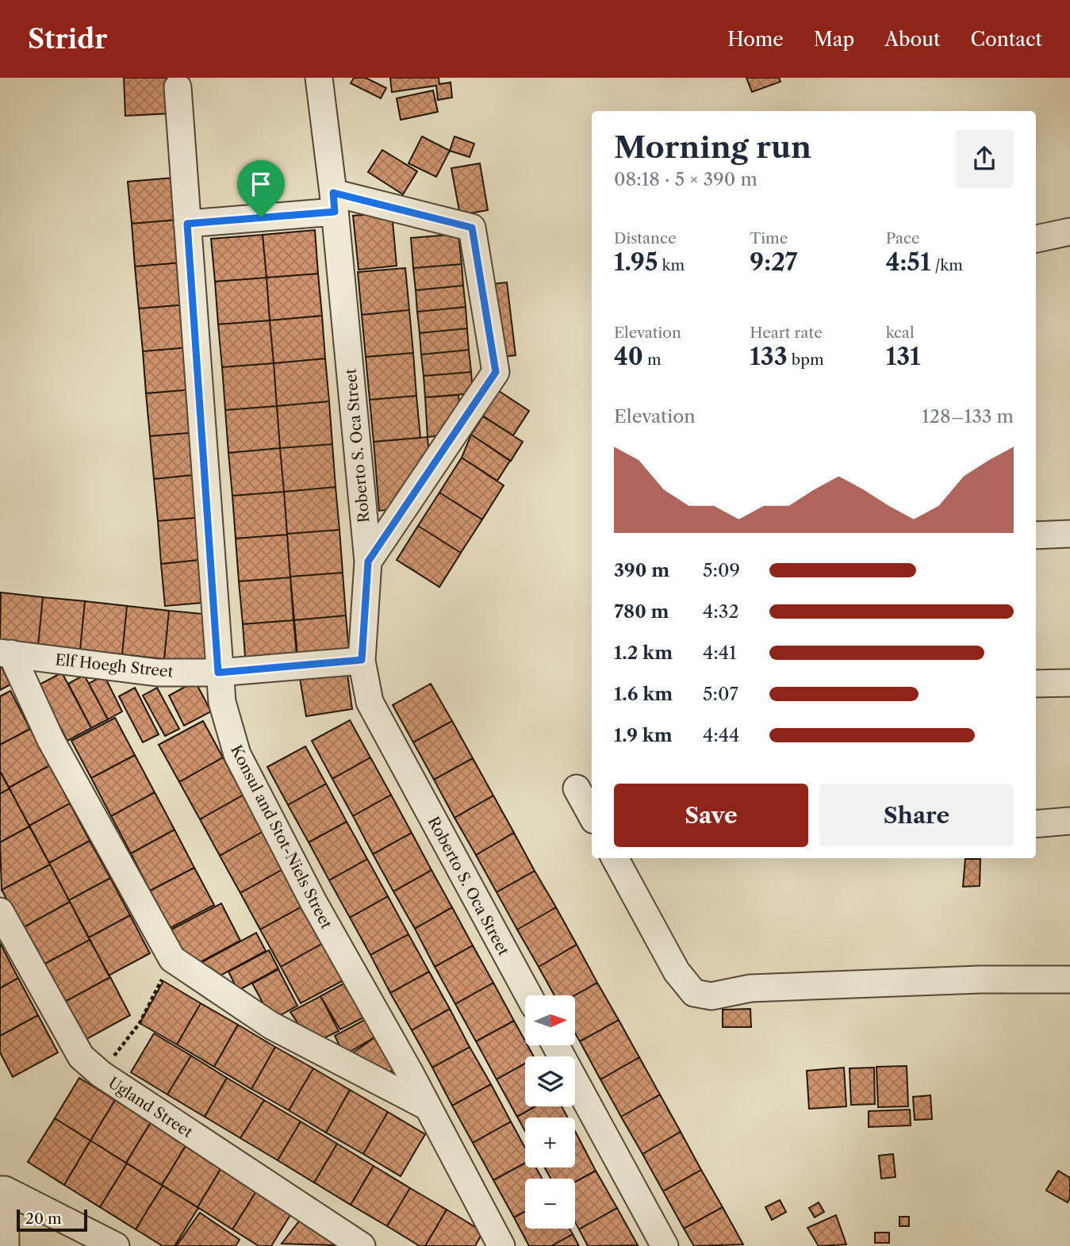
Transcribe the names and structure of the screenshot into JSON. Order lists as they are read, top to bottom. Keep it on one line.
{"streets":{"street":["Roberto S. Oca Street","Elf Hoegh Street","Konsul and Stot-Niels Street","Ugland Street"]},"crossings":[["Roberto S. Oca Street","Elf Hoegh Street"],["Elf Hoegh Street","Konsul and Stot-Niels Street"]],"scale_bar":"20 m","north":"right","page":{"header":"Stridr","nav":["Home","Map","About","Contact"],"heading":["Morning run","08:18 · 5 × 390 m"],"stats":[["Distance","1.95 km"],["Time","9:27"],["Pace","4:51 /km"],["Elevation","40 m"],["Heart rate","133 bpm"],["kcal","131"]],"chart":["Elevation","128–133 m"],"list":[{"name":"390 m","note":"5:09"},{"name":"780 m","note":"4:32"},{"name":"1.2 km","note":"4:41"},{"name":"1.6 km","note":"5:07"},{"name":"1.9 km","note":"4:44"}],"buttons":["Save","Share"],"map_buttons":["+","−"],"scale":"20 m"}}
